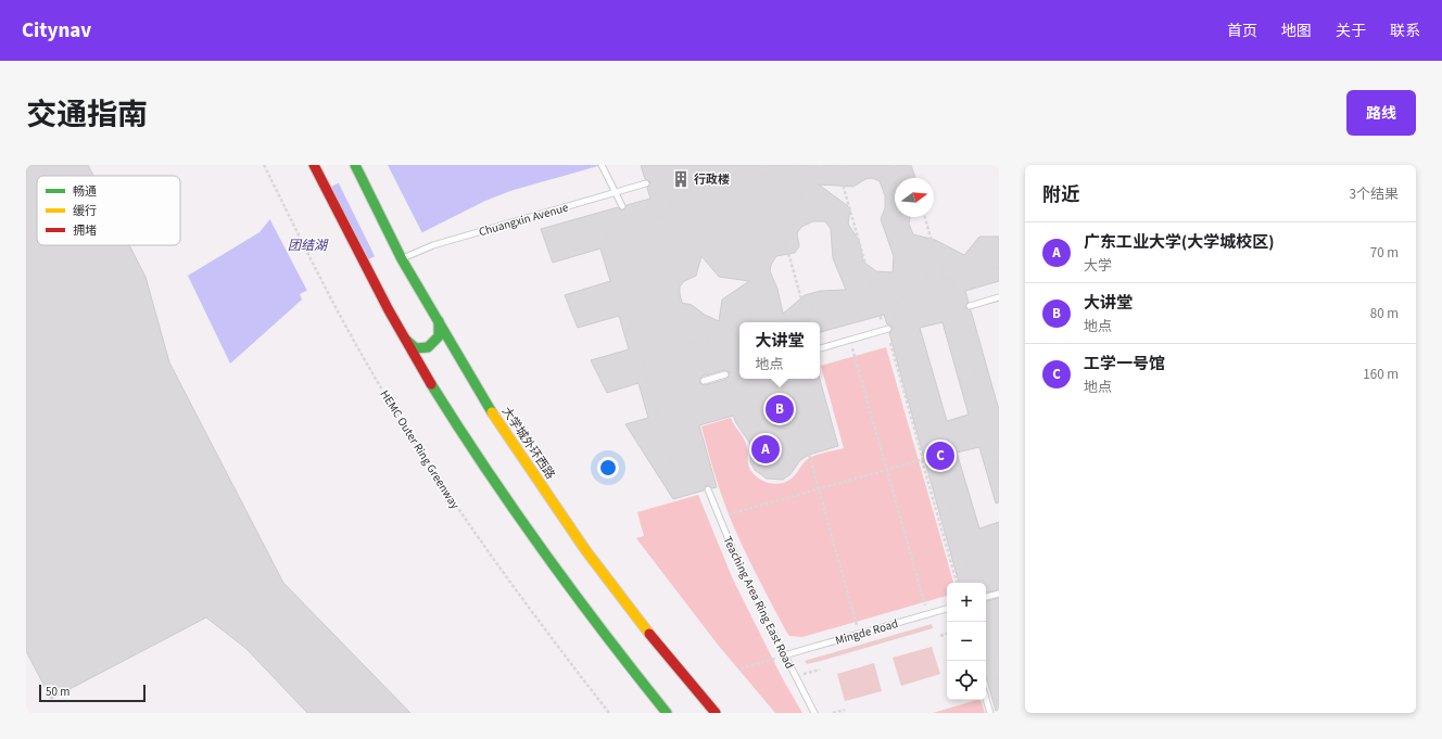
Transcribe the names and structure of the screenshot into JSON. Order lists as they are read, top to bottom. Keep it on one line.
{"streets":{"main road":["大学城外环西路"],"lane":["Chuangxin Avenue","Teaching Area Ring East Road","Mingde Road"],"path":["HEMC Outer Ring Greenway"]},"crossings":[["Chuangxin Avenue","大学城外环西路"],["Teaching Area Ring East Road","Mingde Road"]],"water":["团结湖"],"places":{"building":["行政楼"]},"legend":["畅通","缓行","拥堵"],"scale_bar":"50 m","north":"right","page":{"header":"Citynav","nav":["首页","地图","关于","联系"],"title":"交通指南","buttons":"路线","heading":["附近","3个结果"],"list":[{"mark":"A","name":"广东工业大学(大学城校区)","note":"大学","value":"70 m"},{"mark":"B","name":"大讲堂","note":"地点","value":"80 m"},{"mark":"C","name":"工学一号馆","note":"地点","value":"160 m"}],"popup":["大讲堂","地点"],"pins":["B","A","C"],"map_buttons":["+","−"],"scale":"50 m"}}
